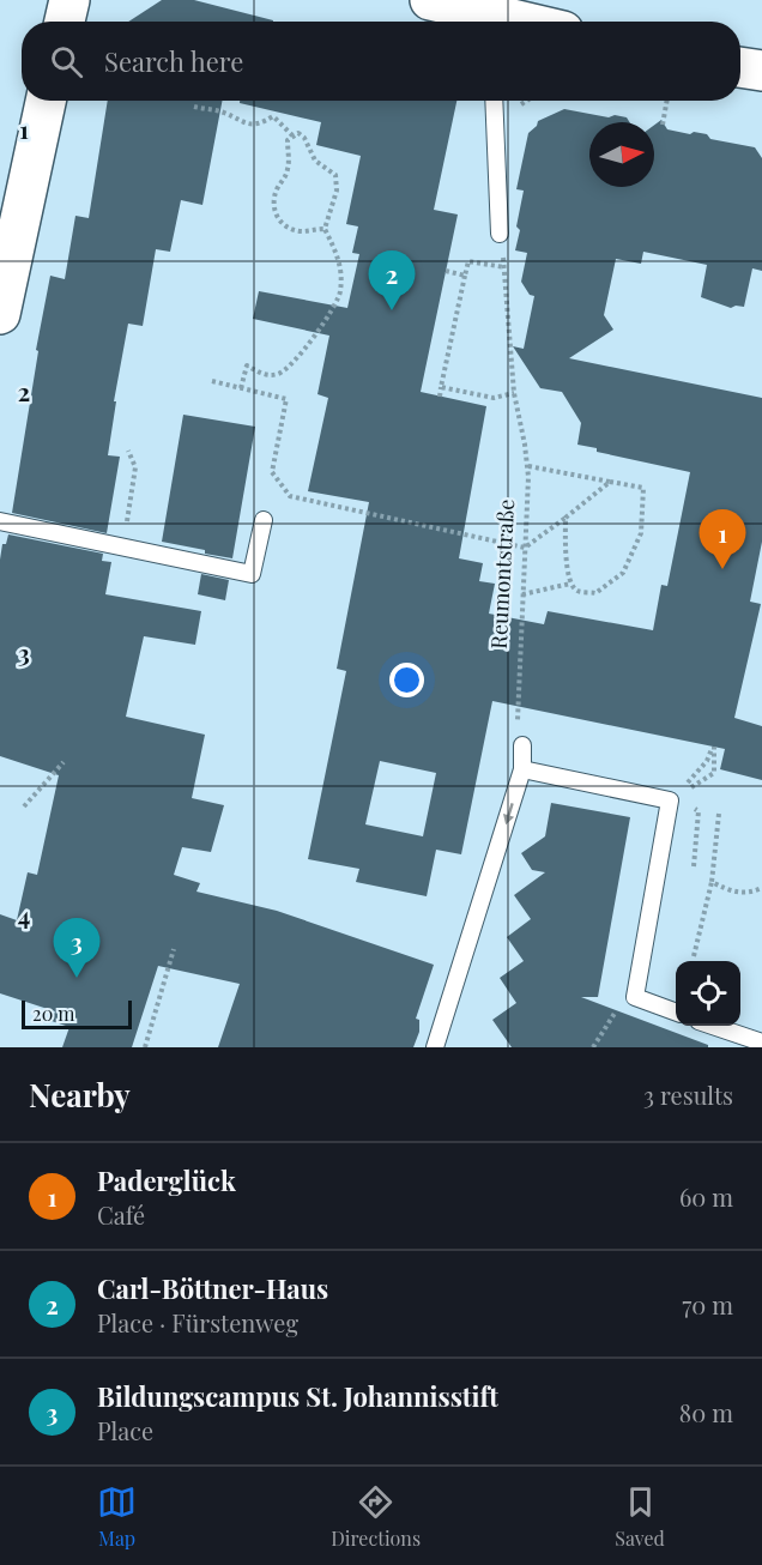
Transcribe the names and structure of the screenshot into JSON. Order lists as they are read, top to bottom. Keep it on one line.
{"streets":{"path":["Reumontstraße"]},"scale_bar":"20 m","north":"right","page":{"search":"Search here","pins":["2","1","3"],"scale":"20 m","heading":["Nearby","3 results"],"list":[{"mark":"1","name":"Paderglück","note":"Café","value":"60 m"},{"mark":"2","name":"Carl-Böttner-Haus","note":"Place · Fürstenweg","value":"70 m"},{"mark":"3","name":"Bildungscampus St. Johannisstift","note":"Place","value":"80 m"}],"nav":["Map","Directions","Saved"]},"grid":{"rows":["1","2","3","4"]}}
